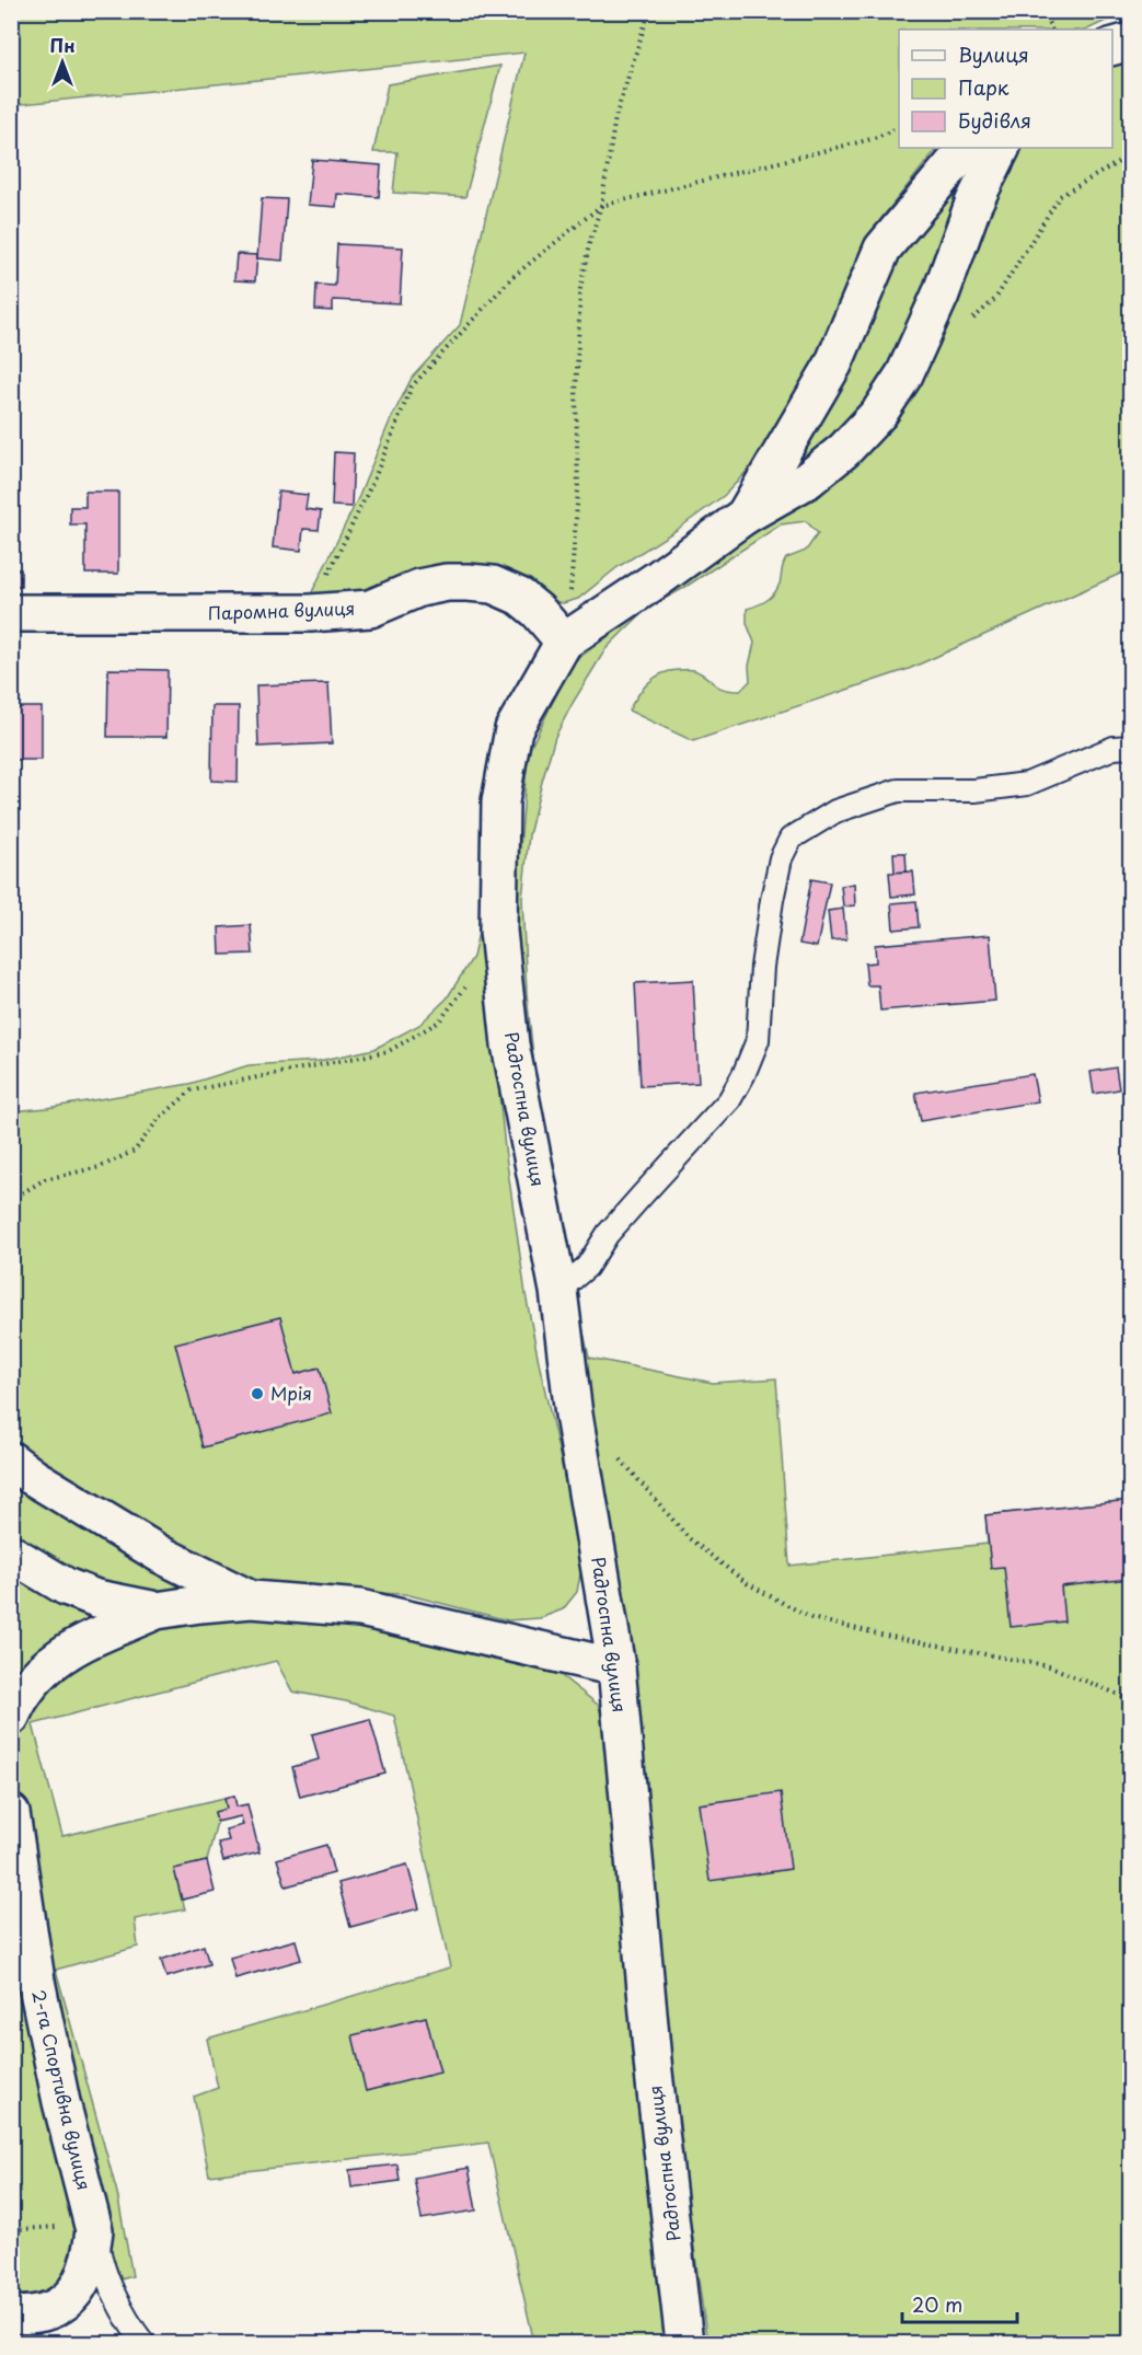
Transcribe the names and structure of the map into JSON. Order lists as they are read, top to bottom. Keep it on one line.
{"streets":{"street":["Паромна вулиця","Радгоспна вулиця","2-га Спортивна вулиця"]},"crossings":[["Паромна вулиця","Радгоспна вулиця"]],"places":["Мрія"],"legend":["Вулиця","Парк","Будівля"],"scale_bar":"20 m","north":"top"}
